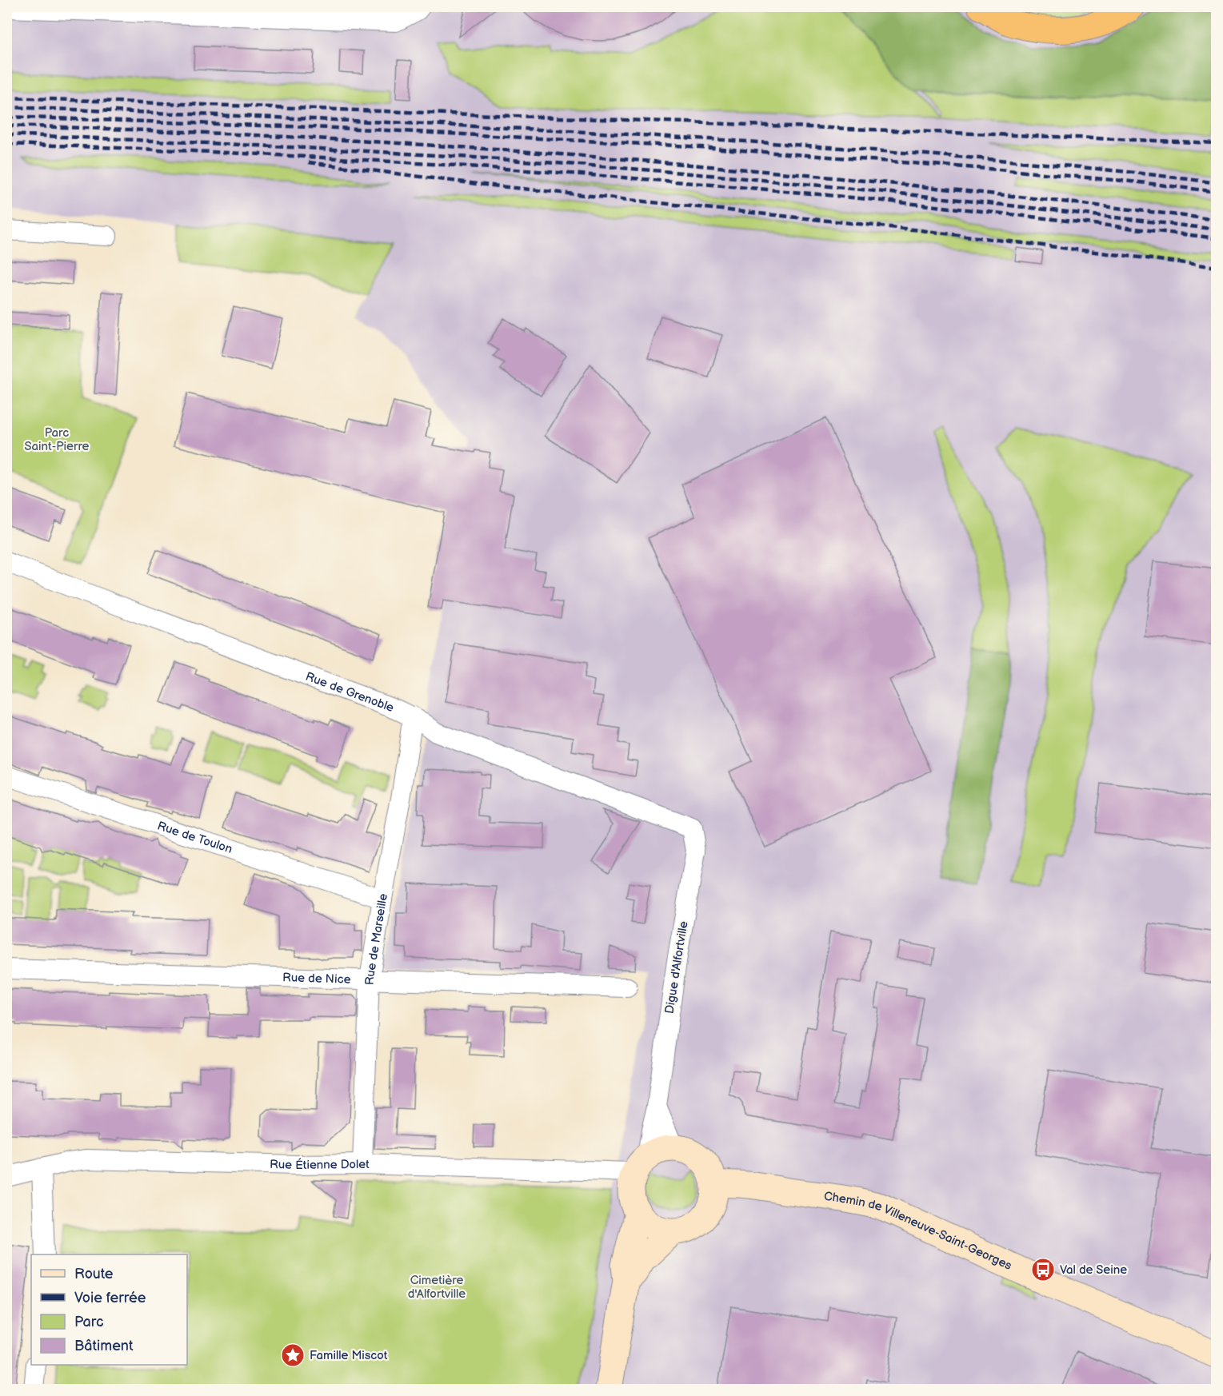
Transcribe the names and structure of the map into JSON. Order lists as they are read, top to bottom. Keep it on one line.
{"streets":{"street":["Rue de Grenoble","Rue de Toulon","Rue de Marseille","Digue d'Alfortville","Rue de Nice","Rue Étienne Dolet","Chemin de Villeneuve-Saint-Georges"]},"crossings":[["Rue de Grenoble","Rue de Marseille"],["Rue de Grenoble","Digue d'Alfortville"],["Rue de Toulon","Rue de Marseille"],["Rue de Marseille","Rue de Nice"],["Rue de Marseille","Rue Étienne Dolet"],["Digue d'Alfortville","Rue Étienne Dolet"],["Digue d'Alfortville","Chemin de Villeneuve-Saint-Georges"],["Rue Étienne Dolet","Chemin de Villeneuve-Saint-Georges"]],"parks":["Parc Saint-Pierre","Cimetière d'Alfortville"],"places":{"bus stop":["Val de Seine"],"place":["Famille Miscot"]},"legend":["Route","Voie ferrée","Parc","Bâtiment"]}
